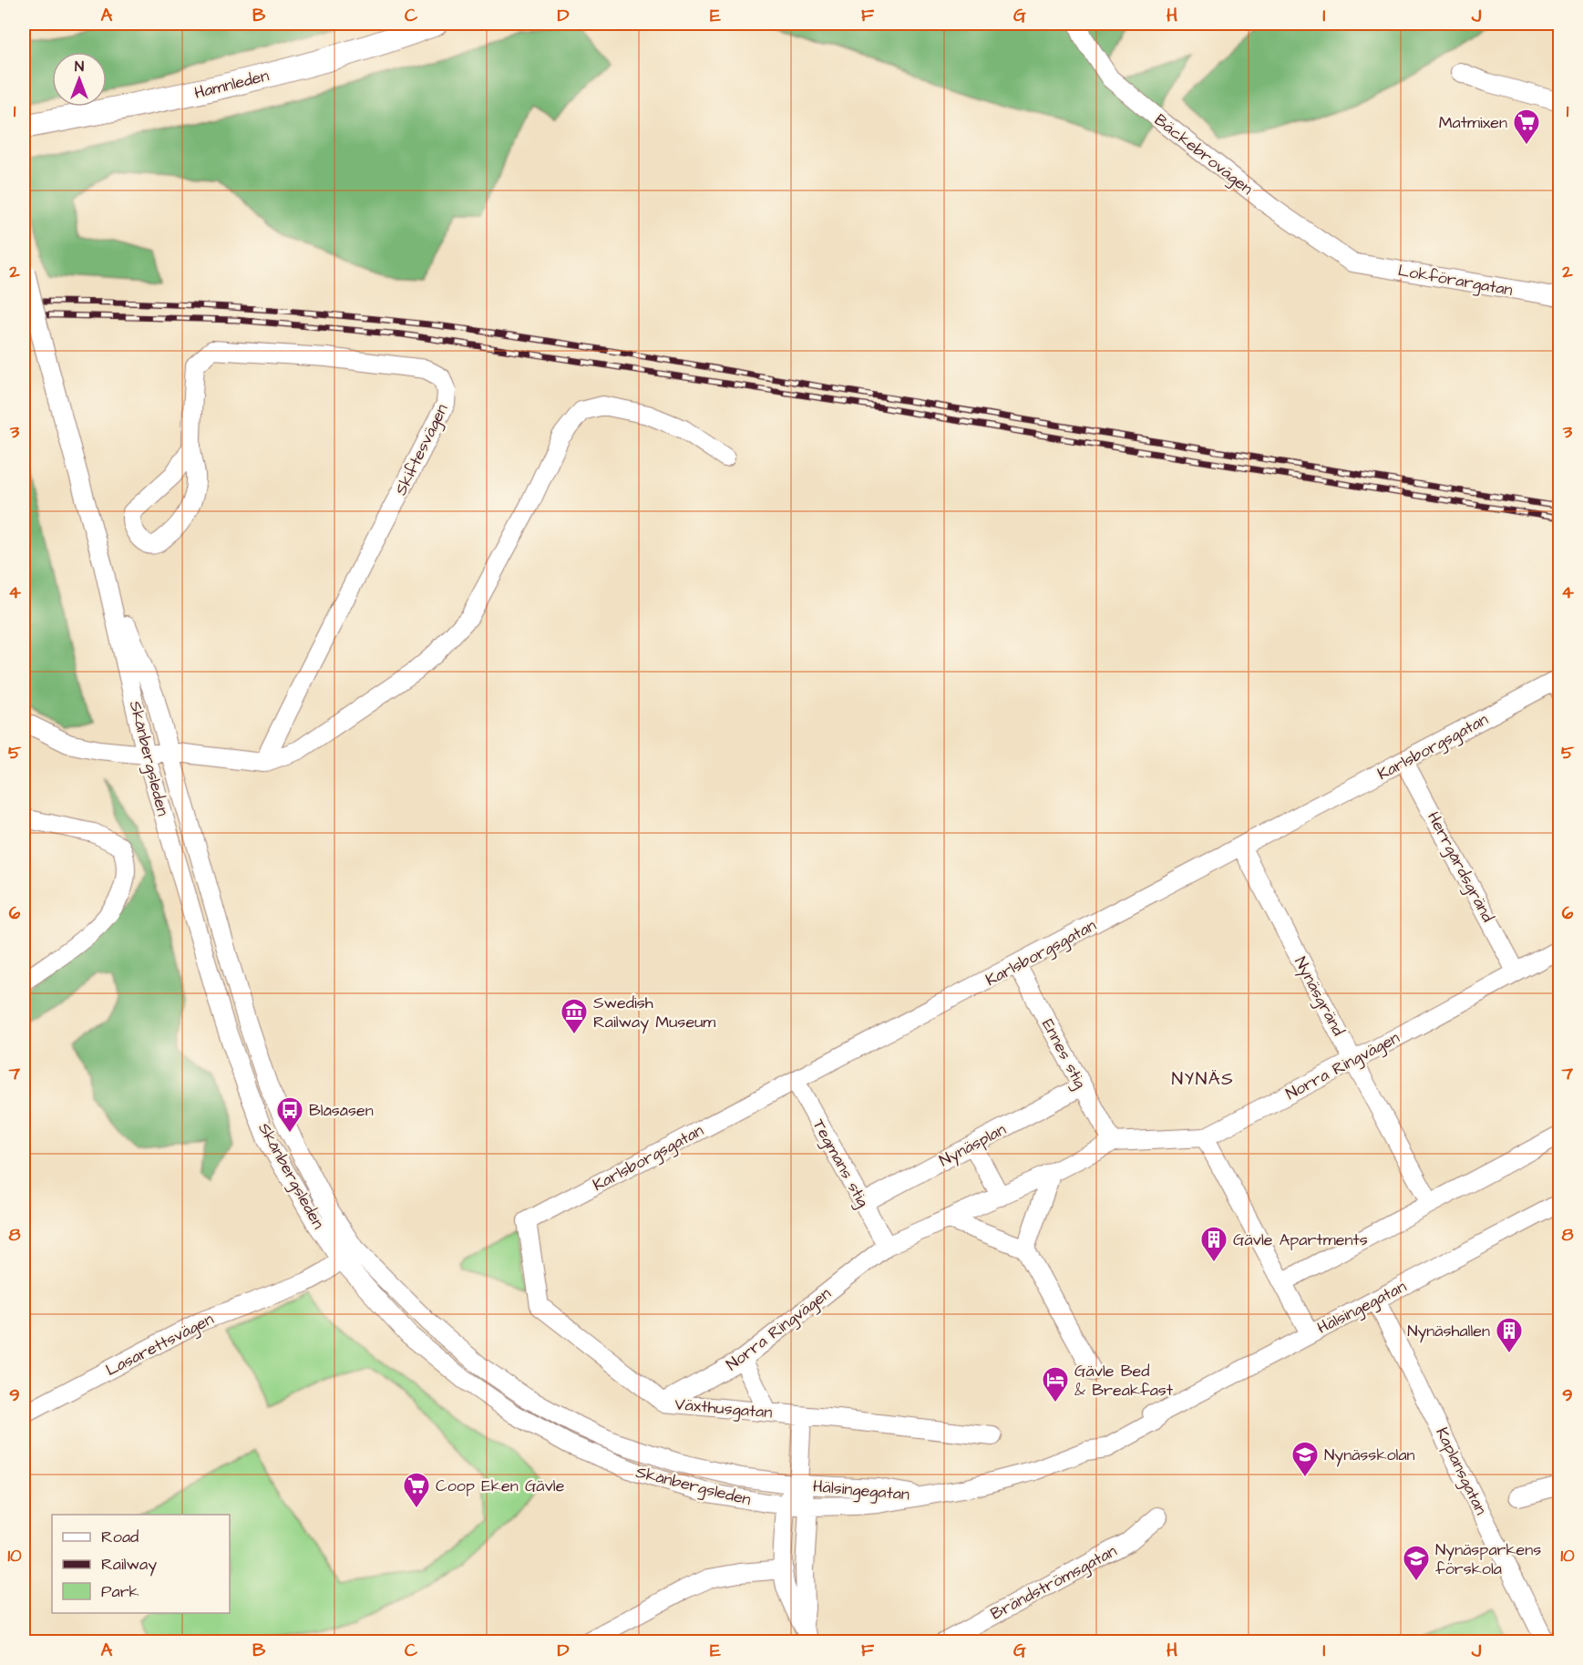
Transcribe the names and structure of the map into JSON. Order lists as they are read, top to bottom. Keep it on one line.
{"streets":{"main road":["Hamnleden"],"street":["Bäckebrovägen","Lokförargatan","Skiftesvägen","Karlsborgsgatan","Skånbergsleden","Herrgårdsgränd","Nynäsgränd","Ennes stig","Norra Ringvägen","Nynäsplan","Tegmans stig","Hälsingegatan","Lasarettsvägen","Växthusgatan","Kaplansgatan","Brändströmsgatan"]},"crossings":[["Bäckebrovägen","Lokförargatan"],["Karlsborgsgatan","Herrgårdsgränd"],["Karlsborgsgatan","Nynäsgränd"],["Karlsborgsgatan","Ennes stig"],["Karlsborgsgatan","Tegmans stig"],["Karlsborgsgatan","Växthusgatan"],["Skånbergsleden","Hälsingegatan"],["Skånbergsleden","Lasarettsvägen"],["Herrgårdsgränd","Norra Ringvägen"],["Nynäsgränd","Norra Ringvägen"],["Ennes stig","Norra Ringvägen"],["Ennes stig","Nynäsplan"],["Norra Ringvägen","Tegmans stig"],["Norra Ringvägen","Växthusgatan"],["Nynäsplan","Tegmans stig"],["Hälsingegatan","Kaplansgatan"]],"districts":["NYNÄS"],"places":{"supermarket":["Matmixen","Coop Eken Gävle"],"museum":["Swedish Railway Museum"],"bus stop":["Blåsåsen"],"building":["Gävle Apartments","Nynäshallen"],"hotel":["Gävle Bed & Breakfast"],"school or university":["Nynässkolan","Nynäsparkens förskola"]},"legend":["Road","Railway","Park"],"north":"top","grid":{"columns":["A","B","C","D","E","F","G","H","I","J"],"rows":["1","2","3","4","5","6","7","8","9","10"]}}
